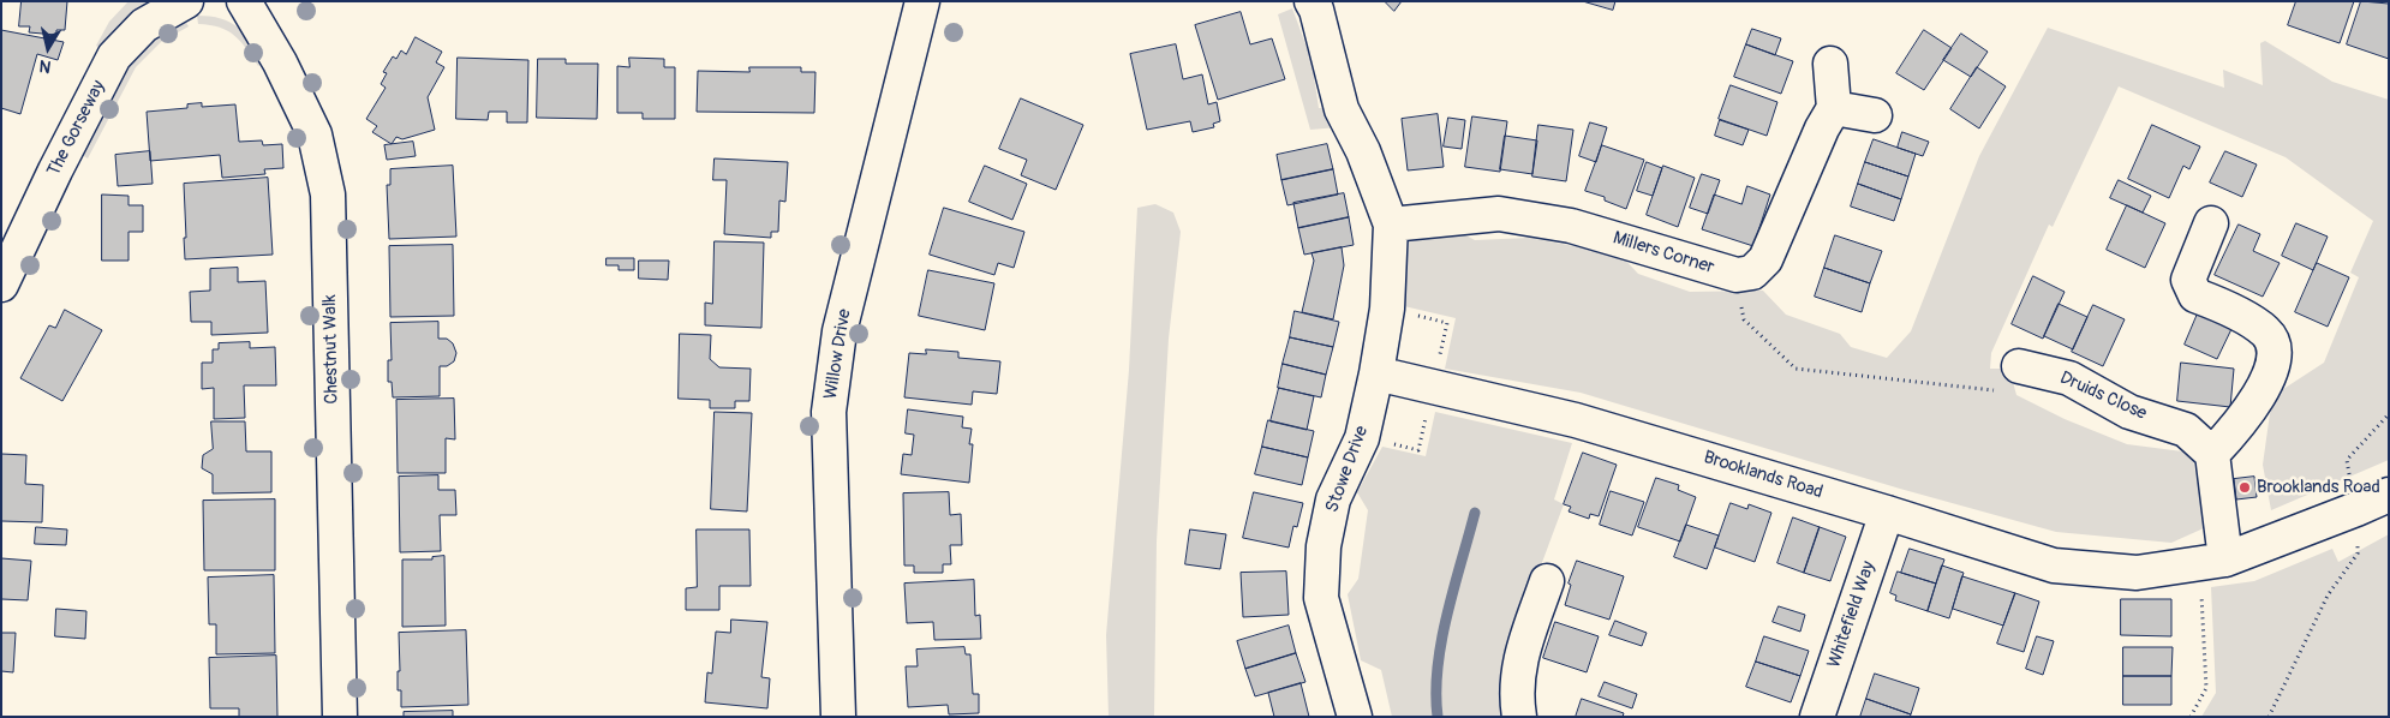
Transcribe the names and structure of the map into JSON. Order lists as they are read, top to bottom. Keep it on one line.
{"streets":{"street":["The Gorseway","Millers Corner","Chestnut Walk","Willow Drive","Druids Close","Stowe Drive","Brooklands Road","Whitefield Way"]},"crossings":[["Millers Corner","Stowe Drive"],["Stowe Drive","Brooklands Road"],["Brooklands Road","Whitefield Way"]],"places":["Brooklands Road"],"north":"bottom"}
